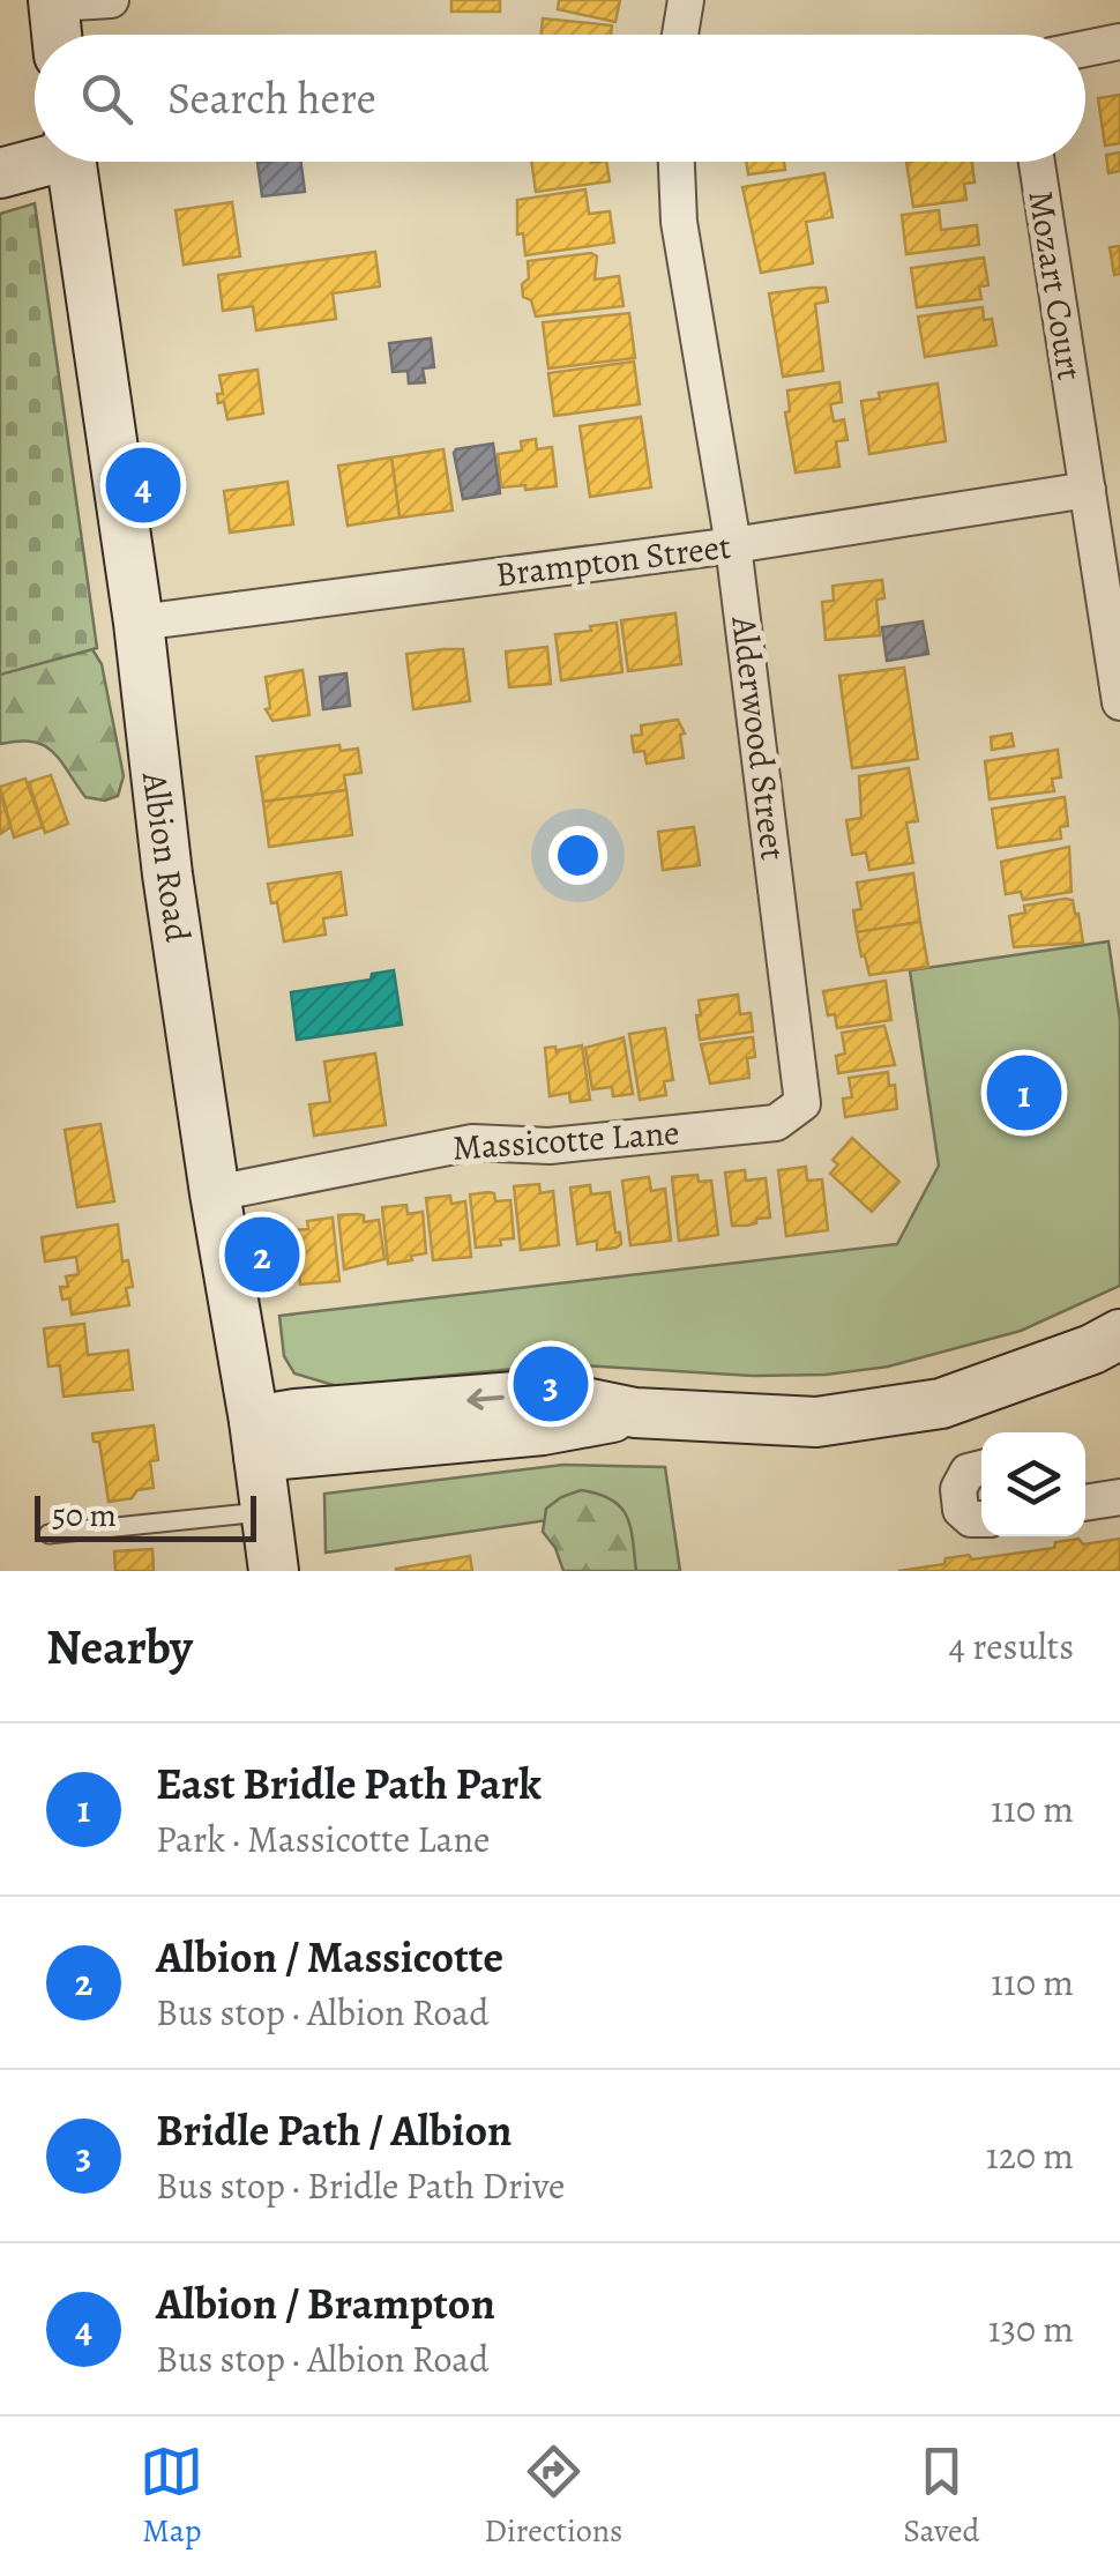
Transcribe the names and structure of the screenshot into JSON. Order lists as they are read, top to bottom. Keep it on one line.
{"streets":{"street":["Mozart Court","Brampton Street","Alderwood Street","Albion Road","Massicotte Lane"]},"crossings":[["Mozart Court","Brampton Street"],["Brampton Street","Alderwood Street"],["Brampton Street","Albion Road"],["Alderwood Street","Massicotte Lane"],["Albion Road","Massicotte Lane"]],"scale_bar":"50 m","page":{"search":"Search here","pins":["4","1","2","3"],"scale":"50 m","heading":["Nearby","4 results"],"list":[{"mark":"1","name":"East Bridle Path Park","note":"Park · Massicotte Lane","value":"110 m"},{"mark":"2","name":"Albion / Massicotte","note":"Bus stop · Albion Road","value":"110 m"},{"mark":"3","name":"Bridle Path / Albion","note":"Bus stop · Bridle Path Drive","value":"120 m"},{"mark":"4","name":"Albion / Brampton","note":"Bus stop · Albion Road","value":"130 m"}],"nav":["Map","Directions","Saved"]}}
